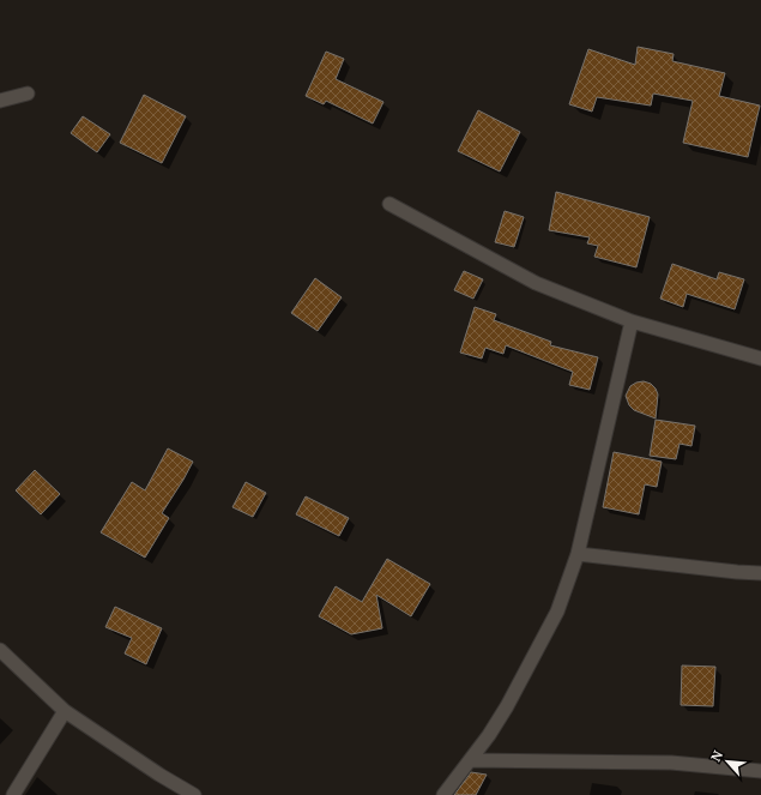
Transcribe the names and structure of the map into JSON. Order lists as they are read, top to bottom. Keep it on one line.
{"north":"top left"}
